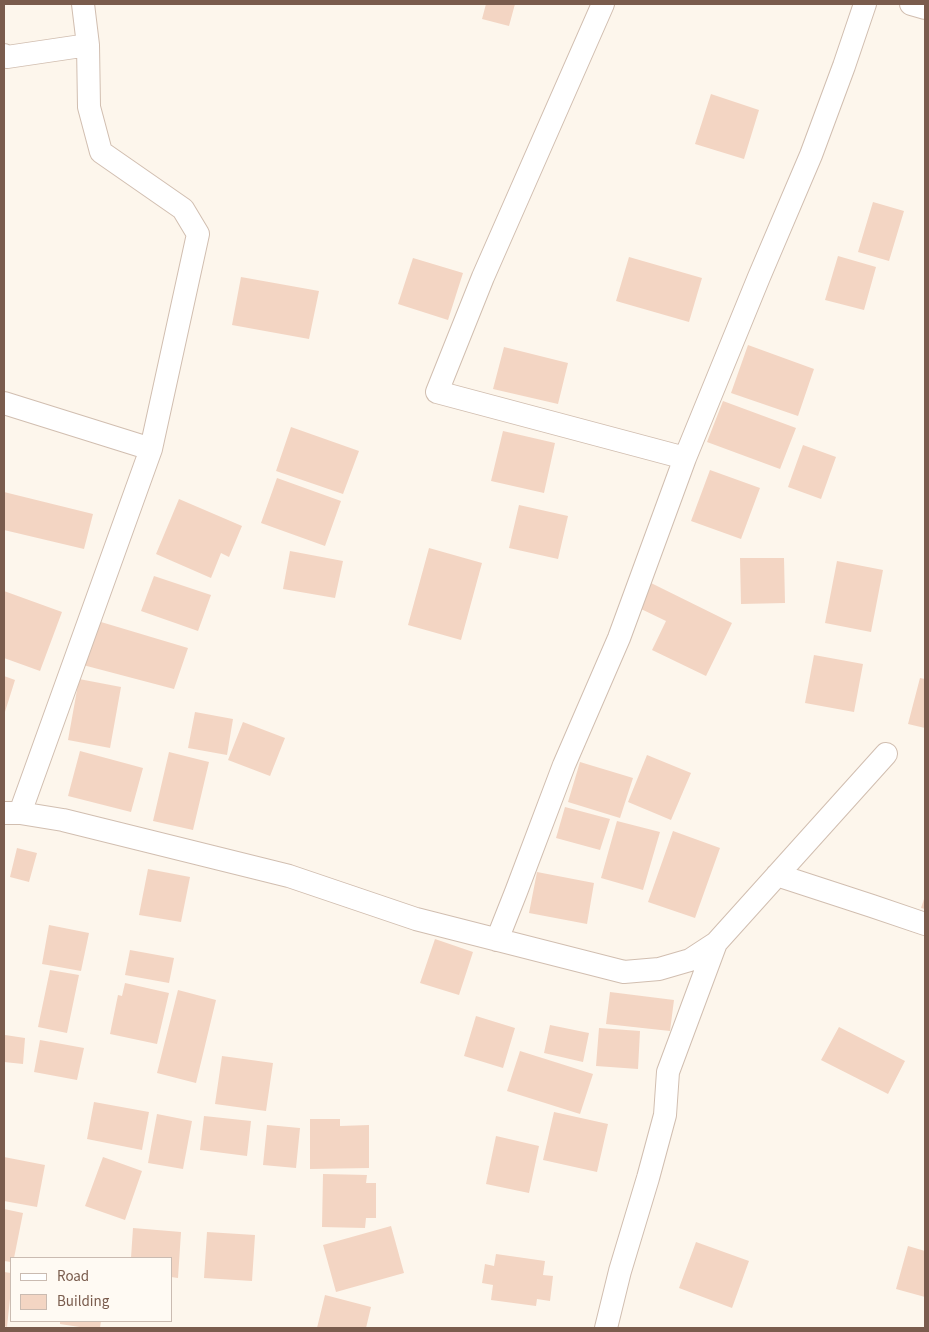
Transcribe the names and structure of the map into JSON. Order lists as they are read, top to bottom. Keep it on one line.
{"legend":["Road","Building"]}
